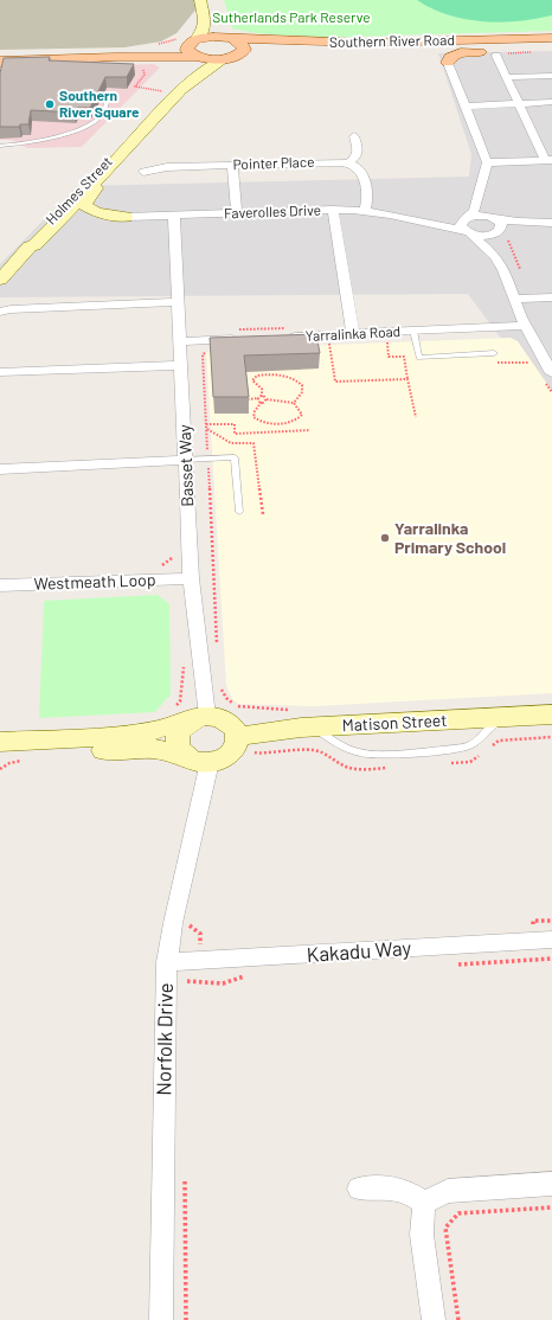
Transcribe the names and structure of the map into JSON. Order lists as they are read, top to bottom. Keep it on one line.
{"streets":{"main road":["Southern River Road","Holmes Street","Matison Street"],"street":["Pointer Place","Faverolles Drive","Yarralinka Road","Basset Way","Westmeath Loop","Kakadu Way","Norfolk Drive"]},"crossings":[["Southern River Road","Holmes Street"],["Faverolles Drive","Basset Way"],["Basset Way","Westmeath Loop"],["Basset Way","Matison Street"],["Basset Way","Norfolk Drive"],["Matison Street","Norfolk Drive"],["Kakadu Way","Norfolk Drive"]],"parks":["Sutherlands Park Reserve"],"places":["Southern River Square","Yarralinka Primary School"]}
